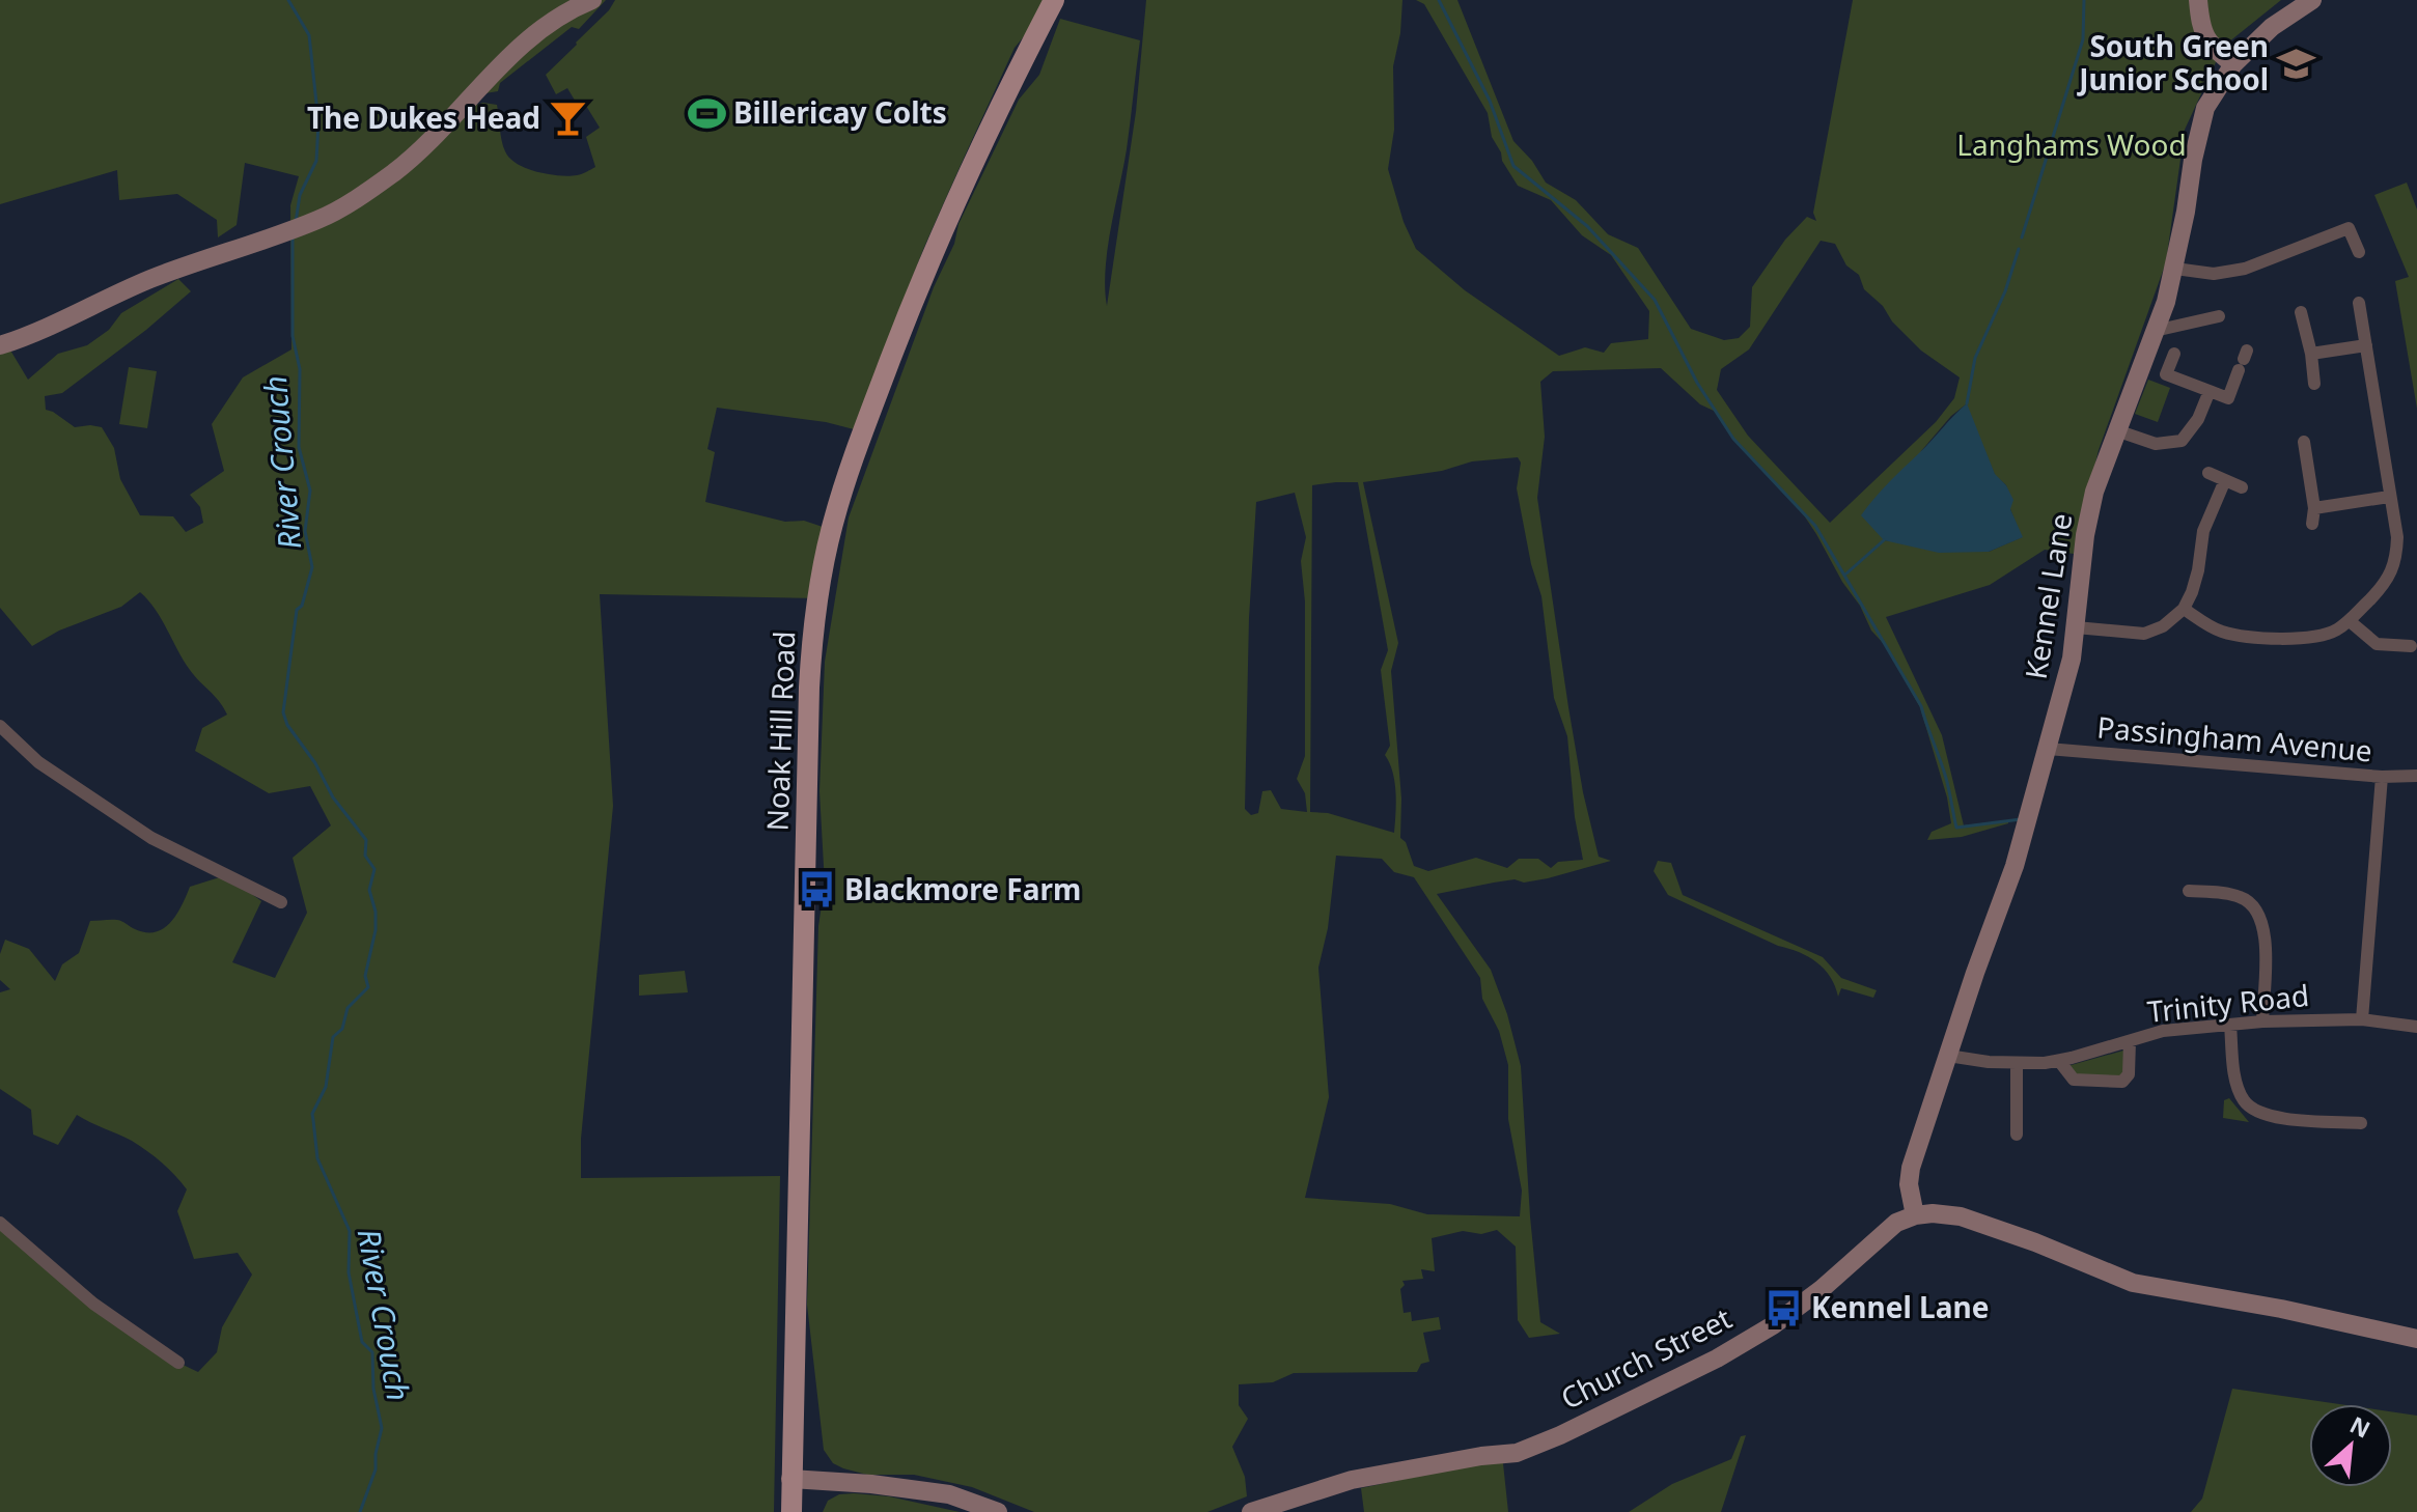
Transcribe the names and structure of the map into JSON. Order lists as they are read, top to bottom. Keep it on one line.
{"streets":{"main road":["Noak Hill Road"],"street":["Kennel Lane","Passingham Avenue","Trinity Road","Church Street"]},"crossings":[["Kennel Lane","Passingham Avenue"],["Kennel Lane","Trinity Road"],["Kennel Lane","Church Street"]],"water":["River Crouch"],"parks":["Langhams Wood"],"places":{"school or university":["South Green Junior School"],"sports":["Billericay Colts"],"bar":["The Dukes Head"],"bus stop":["Blackmore Farm","Kennel Lane"]},"north":"top right"}
